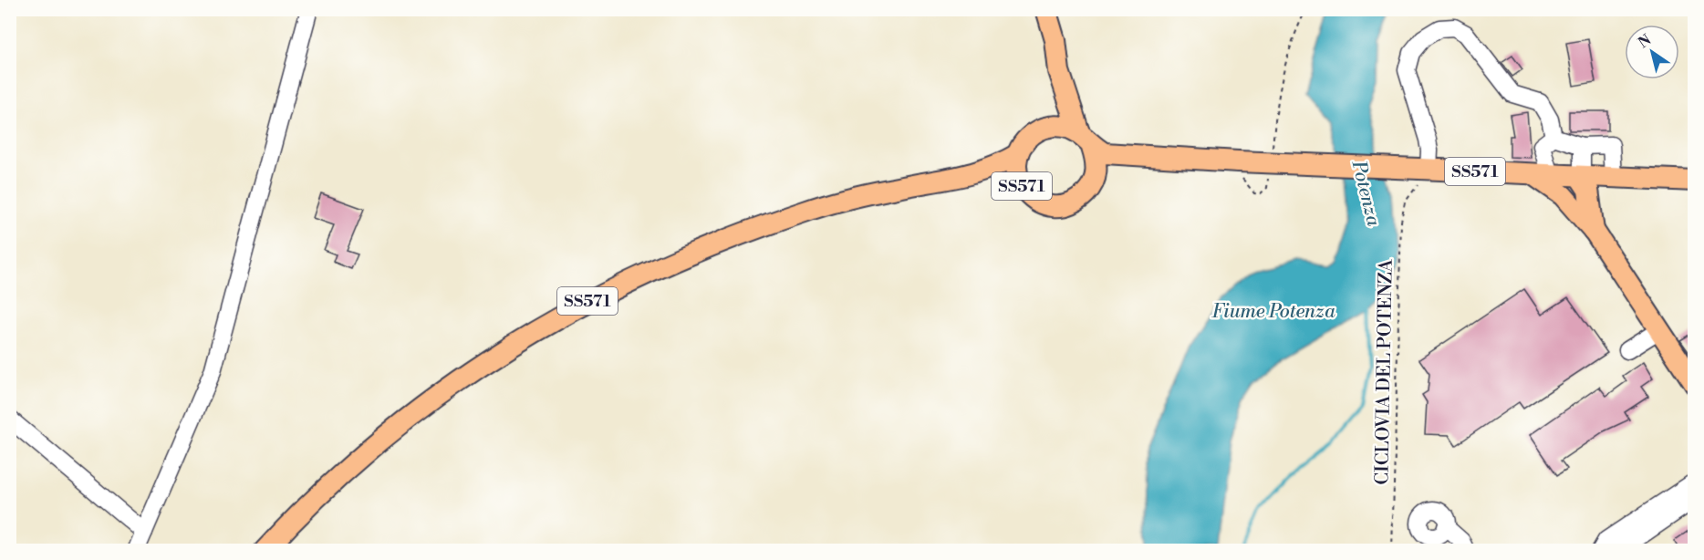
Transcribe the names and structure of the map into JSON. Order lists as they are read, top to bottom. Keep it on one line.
{"streets":{"main road":["SS571"],"path":["CICLOVIA DEL POTENZA"]},"crossings":[["SS571","CICLOVIA DEL POTENZA"]],"water":["Potenza","Fiume Potenza"],"north":"top left"}
